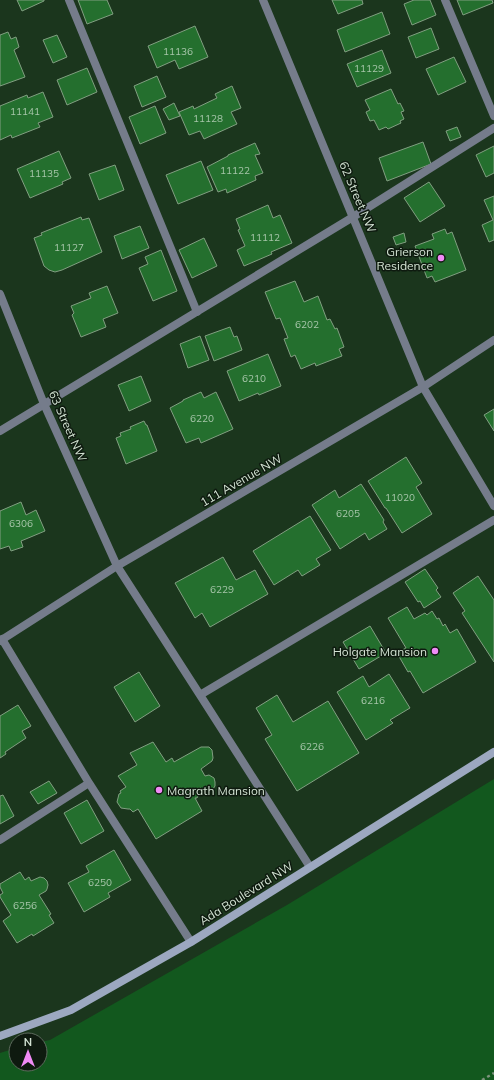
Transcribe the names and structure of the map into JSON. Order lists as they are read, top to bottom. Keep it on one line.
{"streets":{"street":["62 Street NW","63 Street NW","111 Avenue NW","Ada Boulevard NW"]},"crossings":[["62 Street NW","111 Avenue NW"],["63 Street NW","111 Avenue NW"],["63 Street NW","Ada Boulevard NW"]],"places":["Grierson Residence","Holgate Mansion","Magrath Mansion"],"house_numbers":["11136","11129","11141","11128","11122","11135","11112","11127","6202","6210","6220","11020","6205","6306","6229","6216","6226","6250","6256"],"north":"top"}
